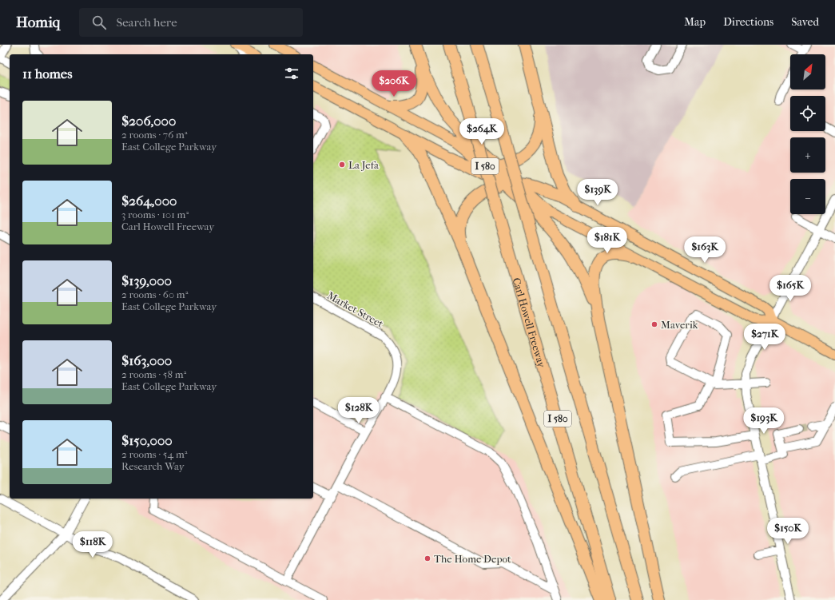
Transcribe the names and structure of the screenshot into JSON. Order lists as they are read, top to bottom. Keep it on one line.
{"streets":{"highway":["I 580","Carl Howell Freeway"],"street":["Market Street"]},"places":["La Jefa","Maverik","The Home Depot"],"north":"top right","page":{"header":"Homiq","search":"Search here","nav":["Map","Directions","Saved"],"map_buttons":["+","−"],"heading":"11 homes","price":["$206K","$264K","$139K","$181K","$163K","$165K","$271K","$128K","$193K","$150K","$118K"],"list":[{"name":"$206,000","note":"2 rooms · 76 m² · East College Parkway"},{"name":"$264,000","note":"3 rooms · 101 m² · Carl Howell Freeway"},{"name":"$139,000","note":"2 rooms · 60 m² · East College Parkway"},{"name":"$163,000","note":"2 rooms · 58 m² · East College Parkway"},{"name":"$150,000","note":"2 rooms · 54 m² · Research Way"}]}}
